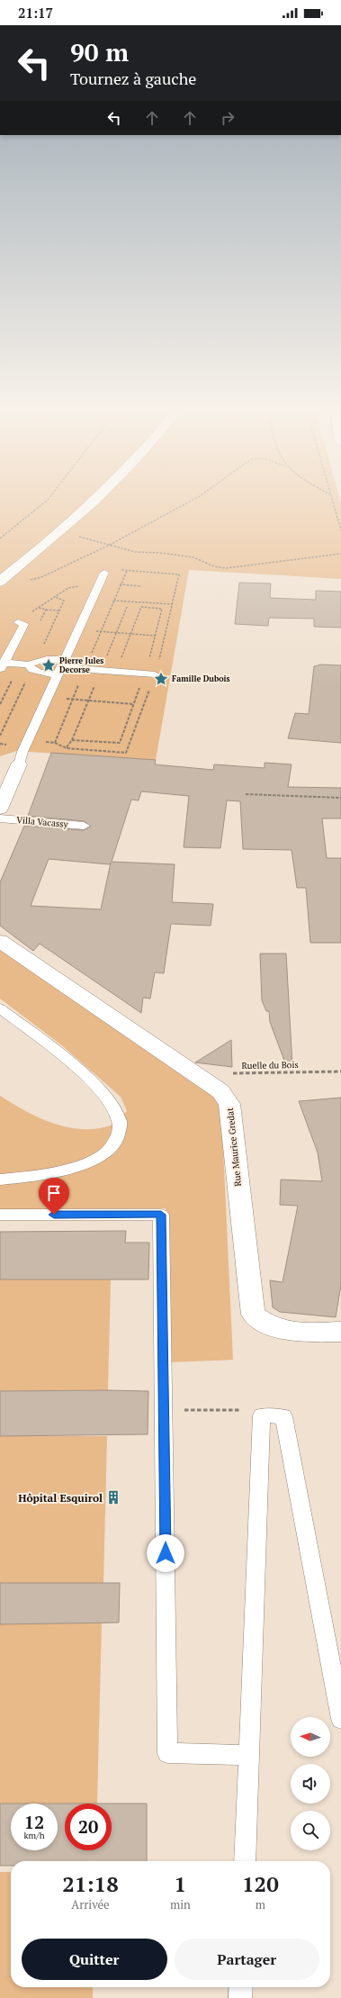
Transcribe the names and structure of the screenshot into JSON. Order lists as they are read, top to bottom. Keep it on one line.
{"streets":{"street":["Rue Maurice Gredat"],"lane":["Villa Vacassy"],"path":["Ruelle du Bois"]},"crossings":[["Ruelle du Bois","Rue Maurice Gredat"]],"places":{"place":["Pierre Jules Decorse","Famille Dubois"],"building":["Hôpital Esquirol"]},"north":"left","page":{"status":"21:17","turn":["90 m","Tournez à gauche"],"speed":"12 km/h","limit":"20","eta":["21:18","Arrivée","1","min","120","m"],"buttons":["Quitter","Partager"]}}
